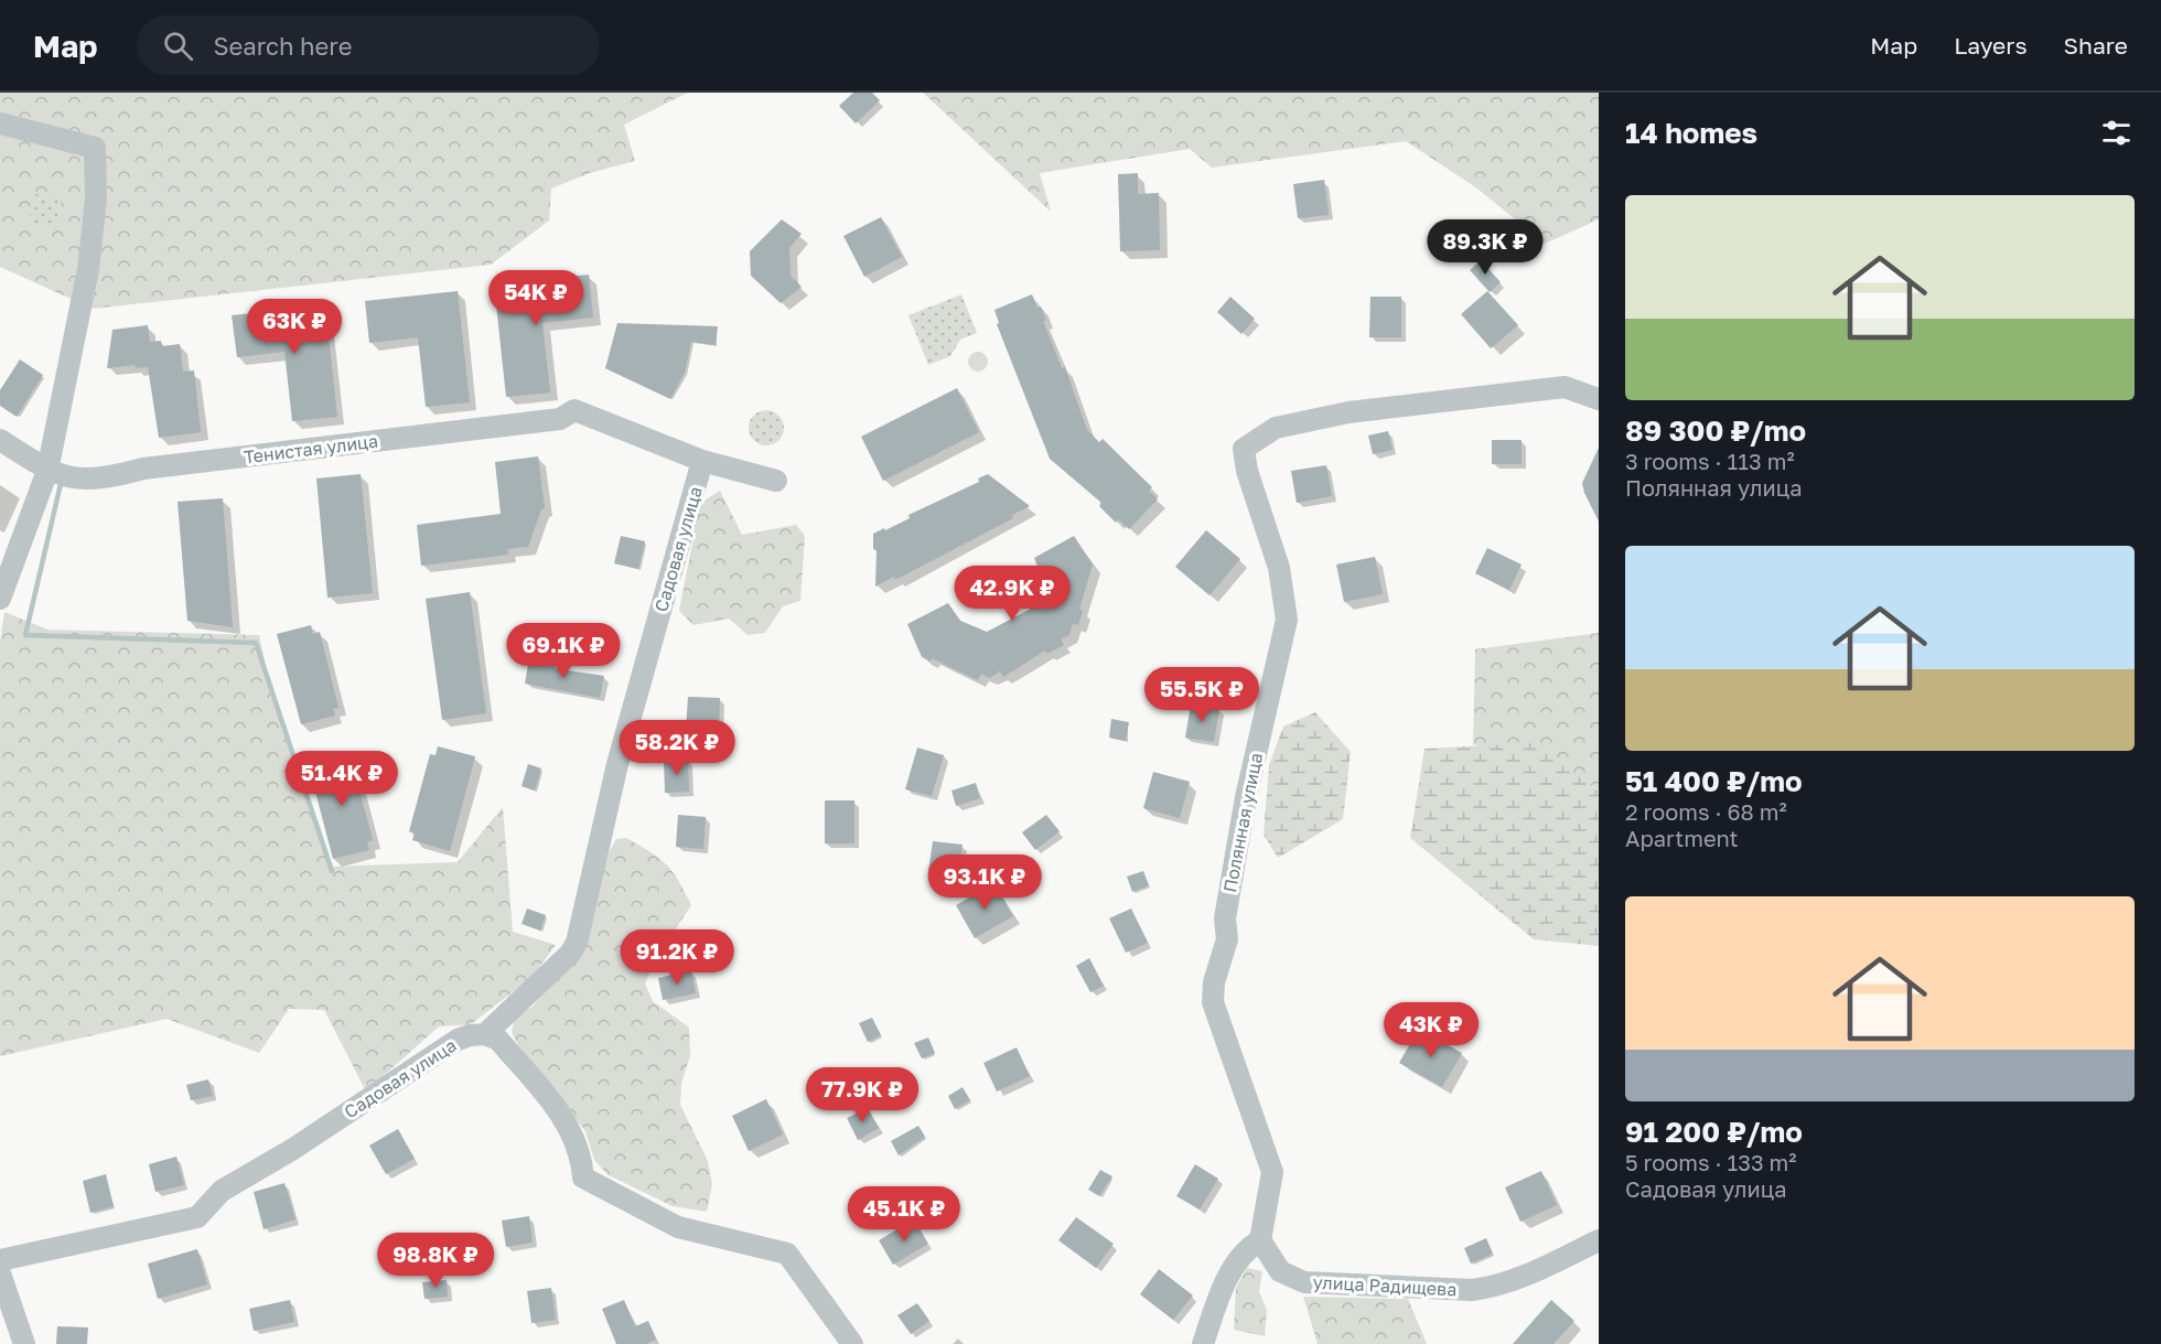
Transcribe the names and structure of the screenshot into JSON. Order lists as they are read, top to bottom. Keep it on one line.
{"streets":{"street":["Тенистая улица","Садовая улица","Полянная улица","улица Радищева"]},"crossings":[["Тенистая улица","Садовая улица"],["Полянная улица","улица Радищева"]],"page":{"header":"Map","search":"Search here","nav":["Map","Layers","Share"],"heading":"14 homes","list":[{"name":"89 300 ₽/mo","note":"3 rooms · 113 m² · Полянная улица"},{"name":"51 400 ₽/mo","note":"2 rooms · 68 m² · Apartment"},{"name":"91 200 ₽/mo","note":"5 rooms · 133 m² · Садовая улица"}],"price":["89.3K ₽","54K ₽","63K ₽","42.9K ₽","69.1K ₽","55.5K ₽","58.2K ₽","51.4K ₽","93.1K ₽","91.2K ₽","43K ₽","77.9K ₽","45.1K ₽","98.8K ₽"]}}
